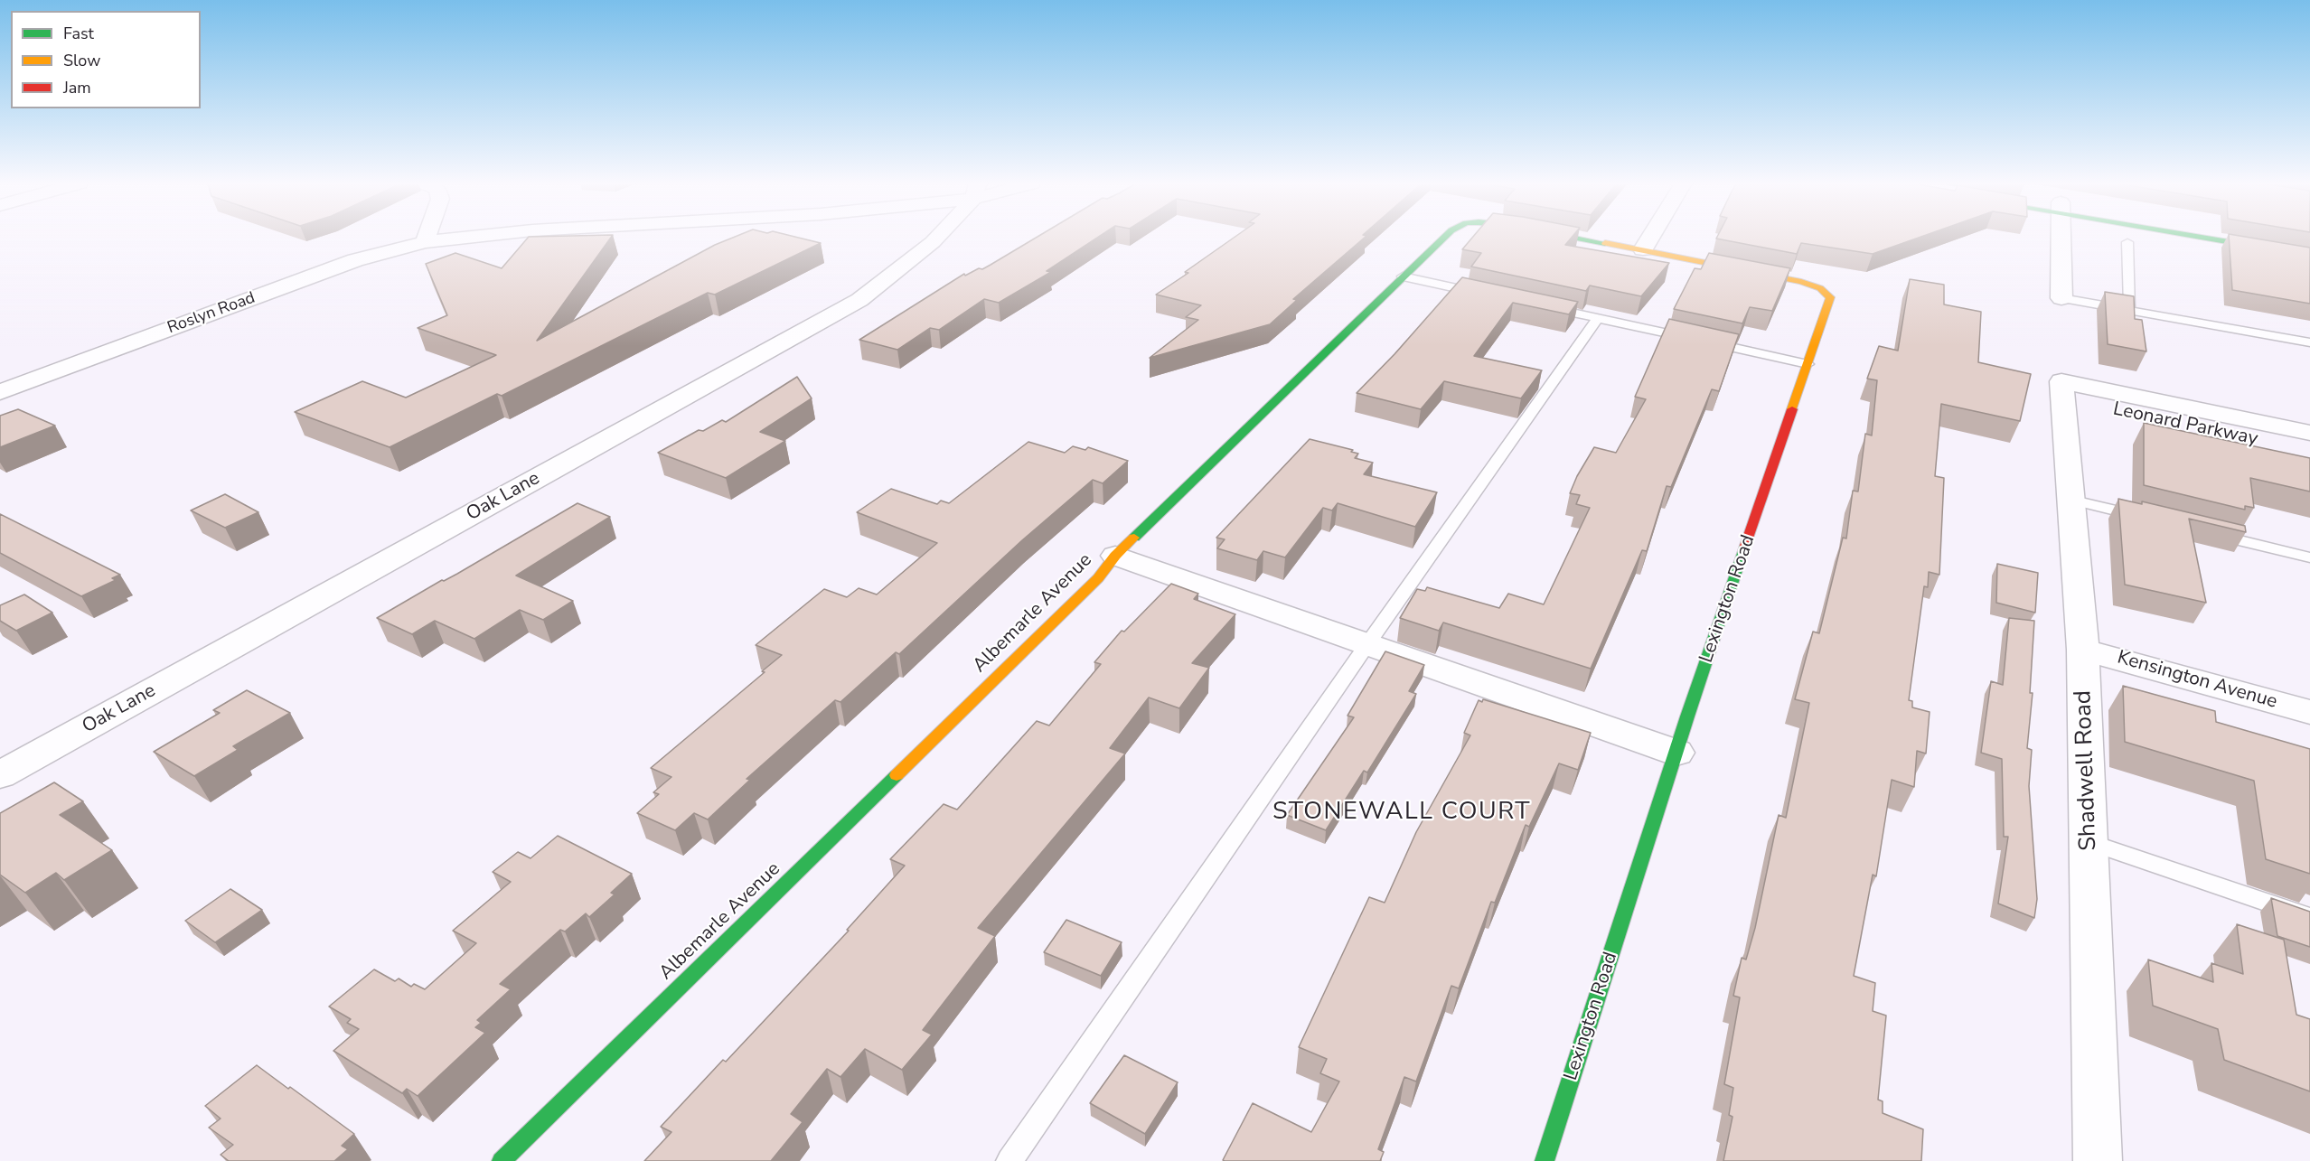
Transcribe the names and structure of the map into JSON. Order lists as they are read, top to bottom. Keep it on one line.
{"streets":{"street":["Roslyn Road","Leonard Parkway","Oak Lane","Lexington Road","Albemarle Avenue","Kensington Avenue","Shadwell Road"]},"crossings":[["Leonard Parkway","Shadwell Road"],["Lexington Road","Albemarle Avenue"],["Kensington Avenue","Shadwell Road"]],"districts":["STONEWALL COURT"],"legend":["Fast","Slow","Jam"]}
